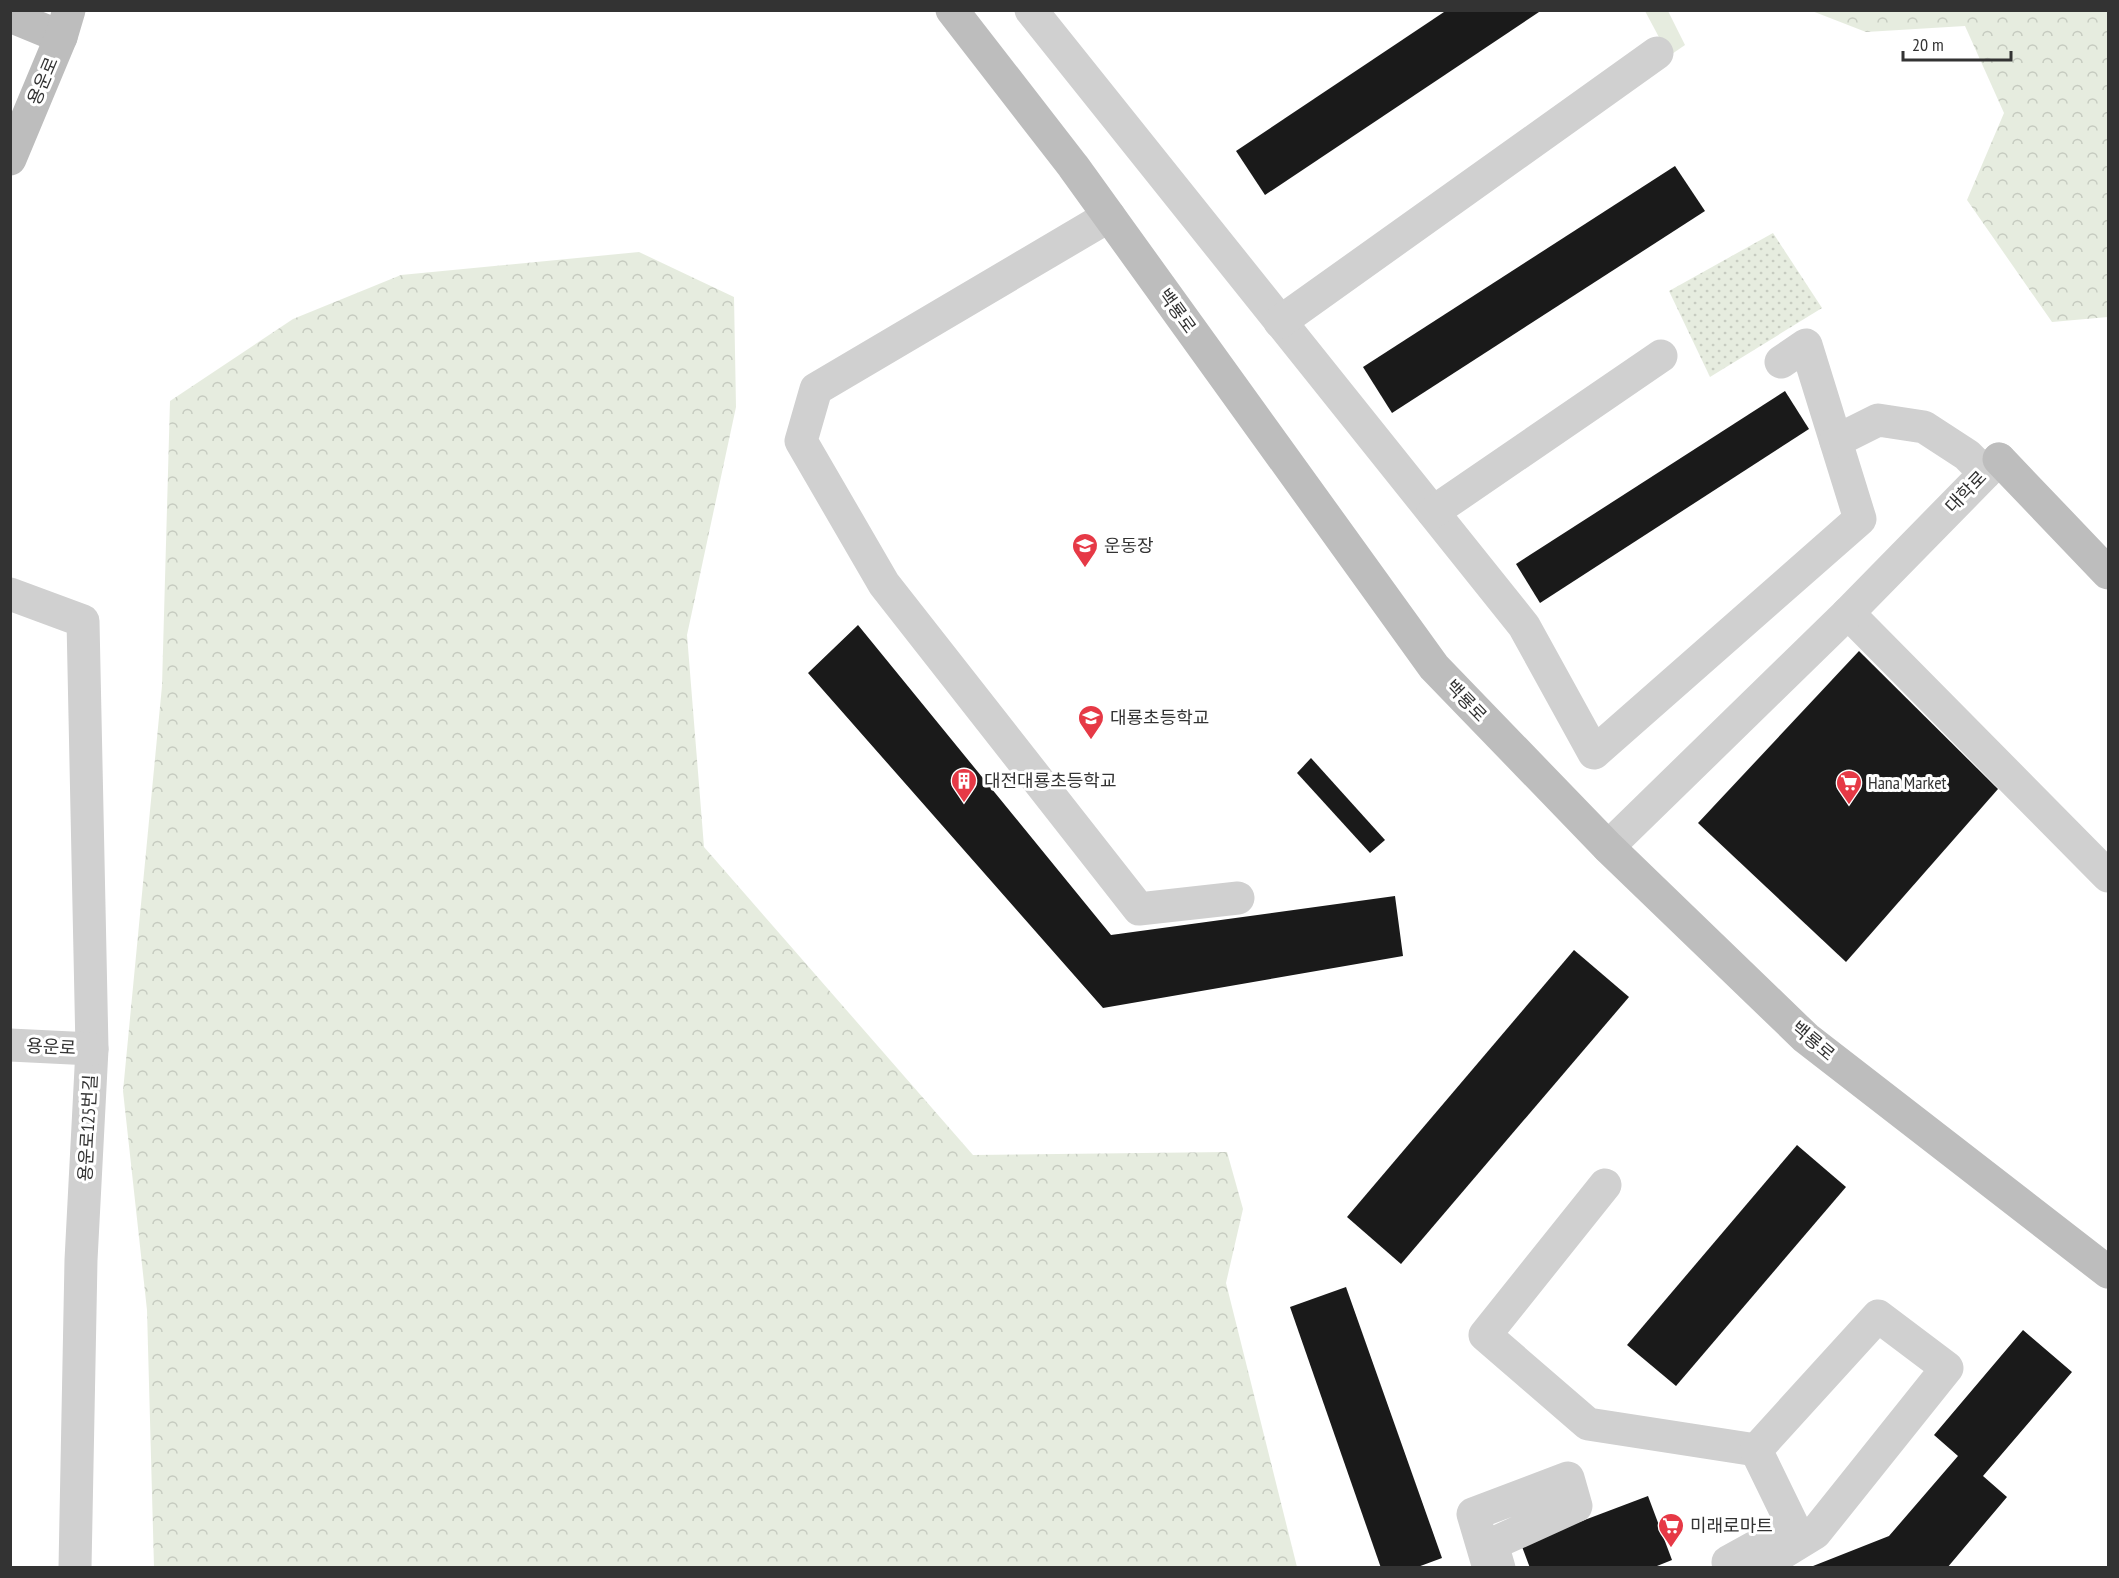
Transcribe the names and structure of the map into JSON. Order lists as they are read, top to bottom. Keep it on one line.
{"streets":{"main road":["용운로","백룡로","대학로"],"street":["용운로125번길"]},"crossings":[["용운로","용운로125번길"],["백룡로","대학로"]],"places":{"school or university":["운동장","대룡초등학교"],"building":["대전대룡초등학교"],"supermarket":["Hana Market","미래로마트"]},"scale_bar":"20 m"}
